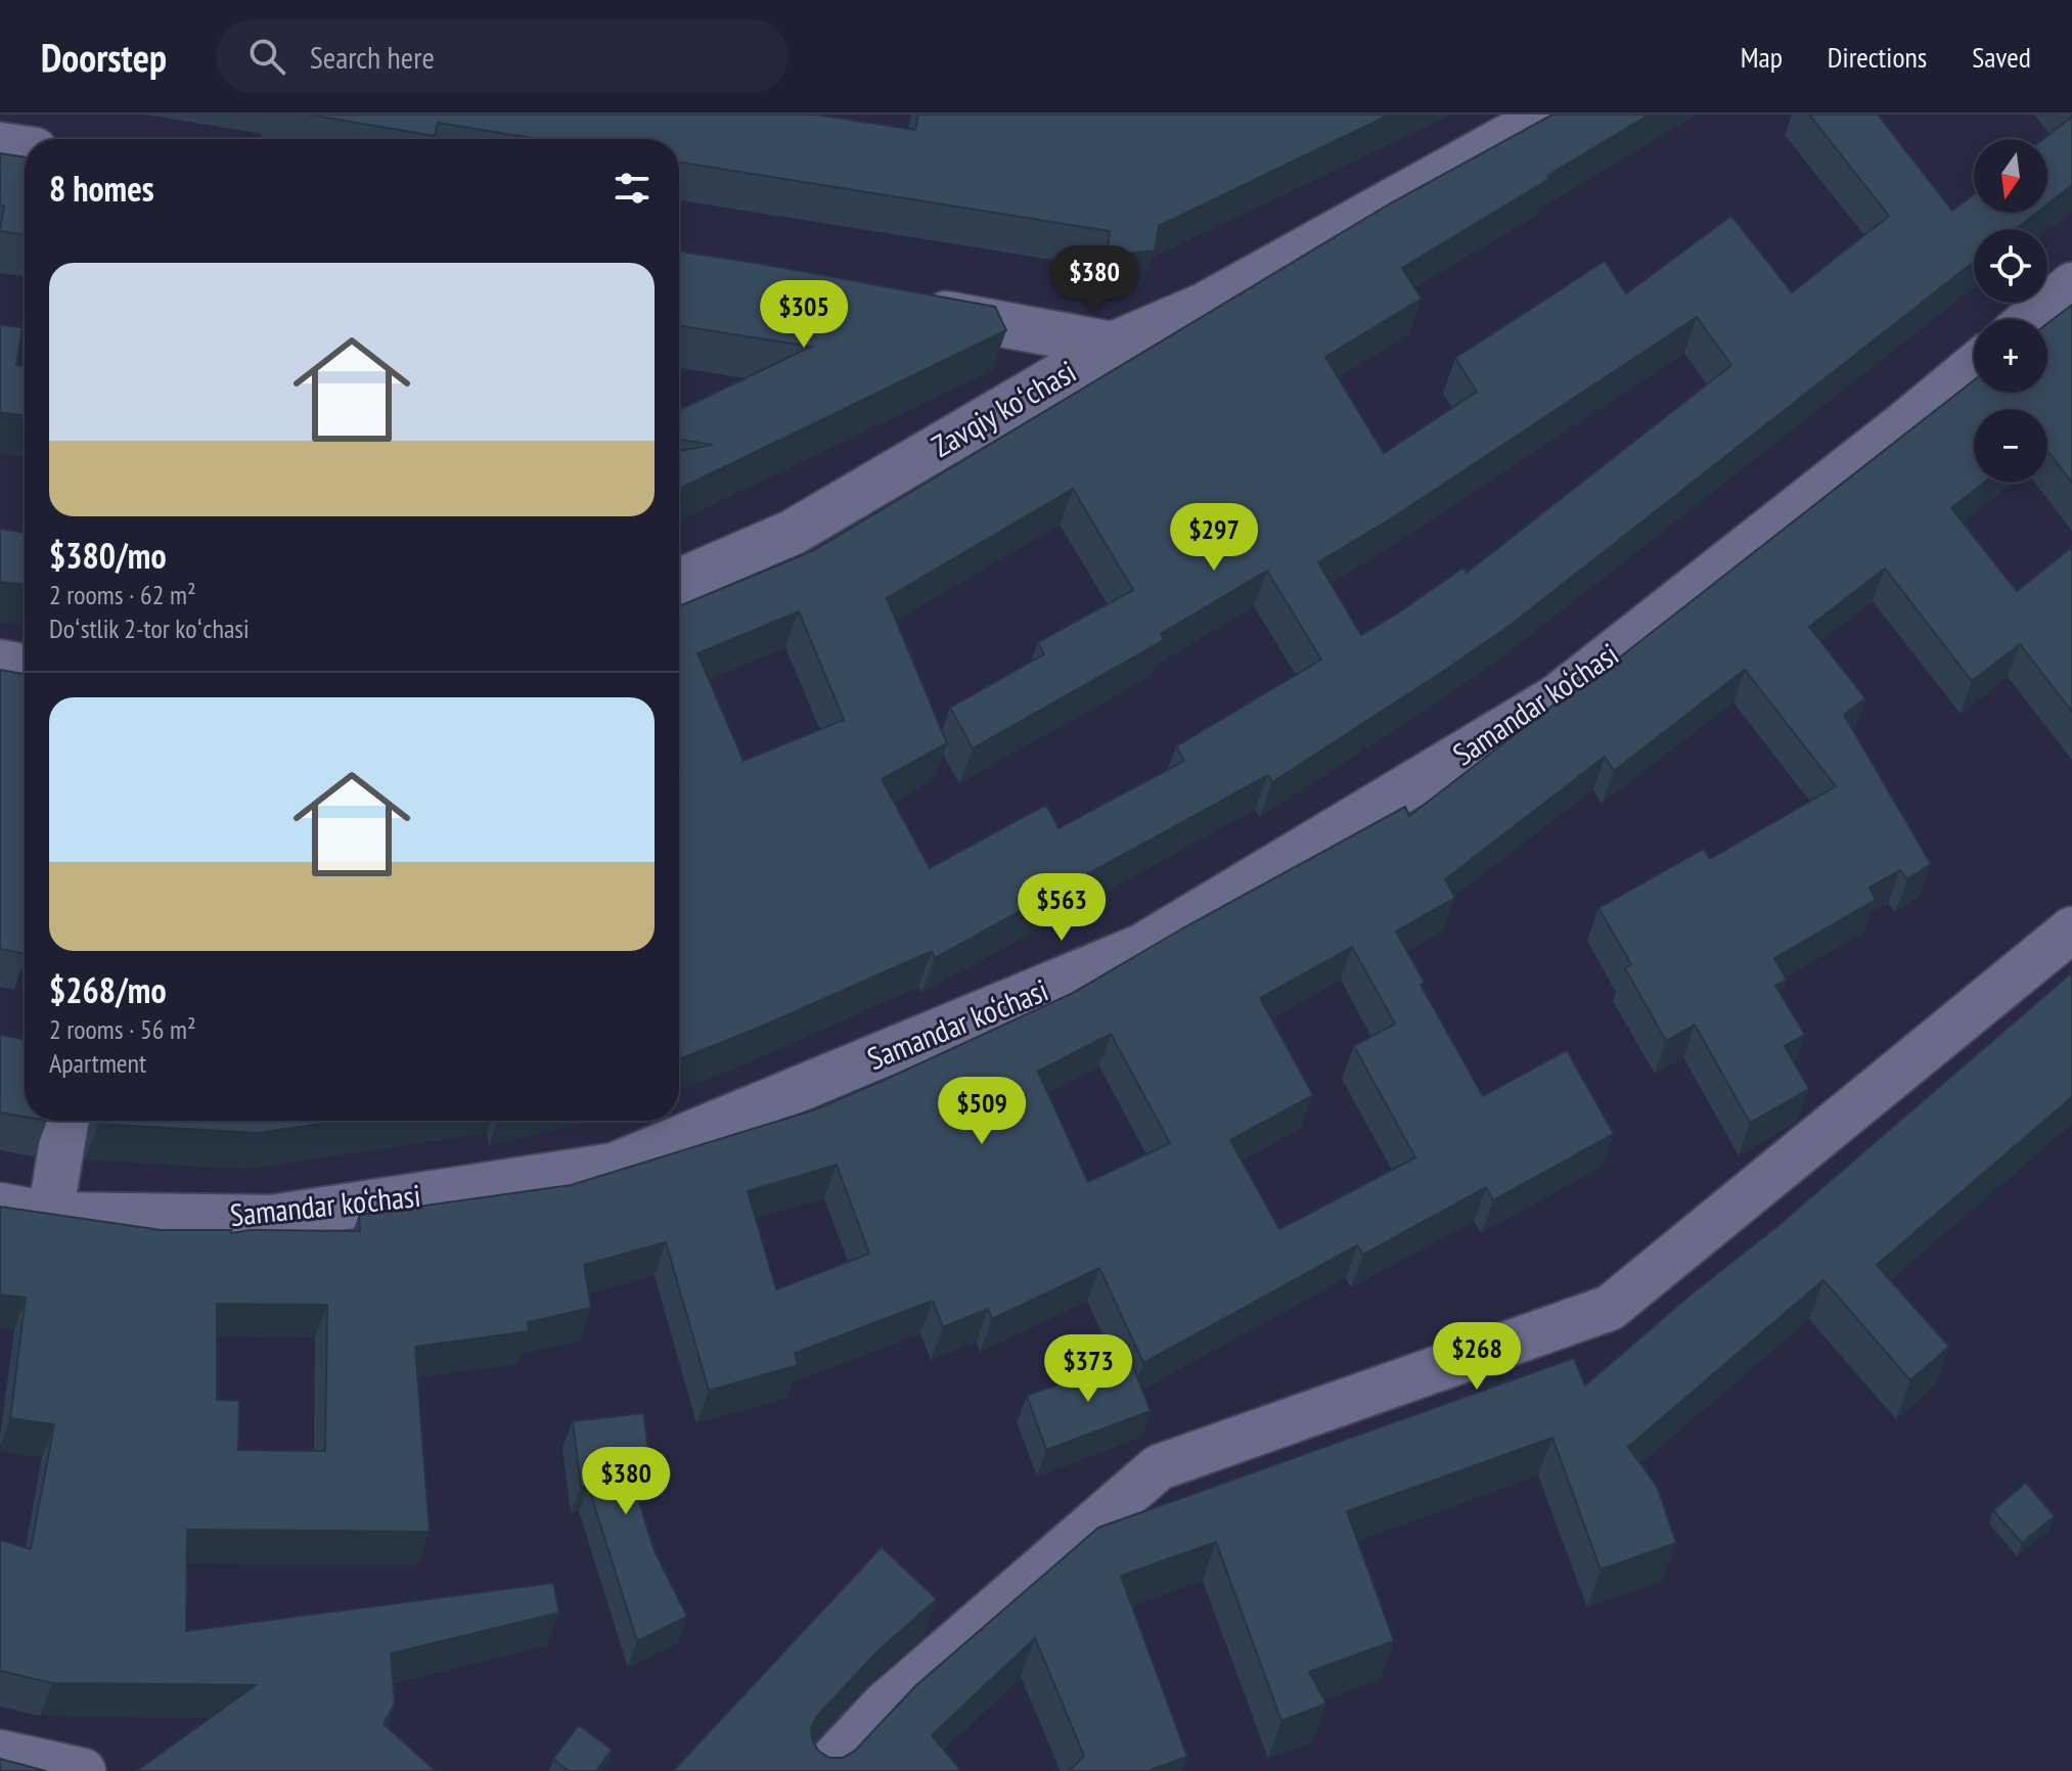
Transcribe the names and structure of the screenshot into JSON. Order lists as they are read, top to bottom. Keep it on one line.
{"streets":{"street":["Zavqiy koʻchasi","Samandar ko‘chasi"]},"north":"bottom","page":{"header":"Doorstep","search":"Search here","nav":["Map","Directions","Saved"],"map_buttons":["+","−"],"heading":"8 homes","list":[{"name":"$380/mo","note":"2 rooms · 62 m² · Doʻstlik 2-tor koʻchasi"},{"name":"$268/mo","note":"2 rooms · 56 m² · Apartment"}],"price":["$380","$305","$297","$563","$509","$268","$373","$380"]}}
